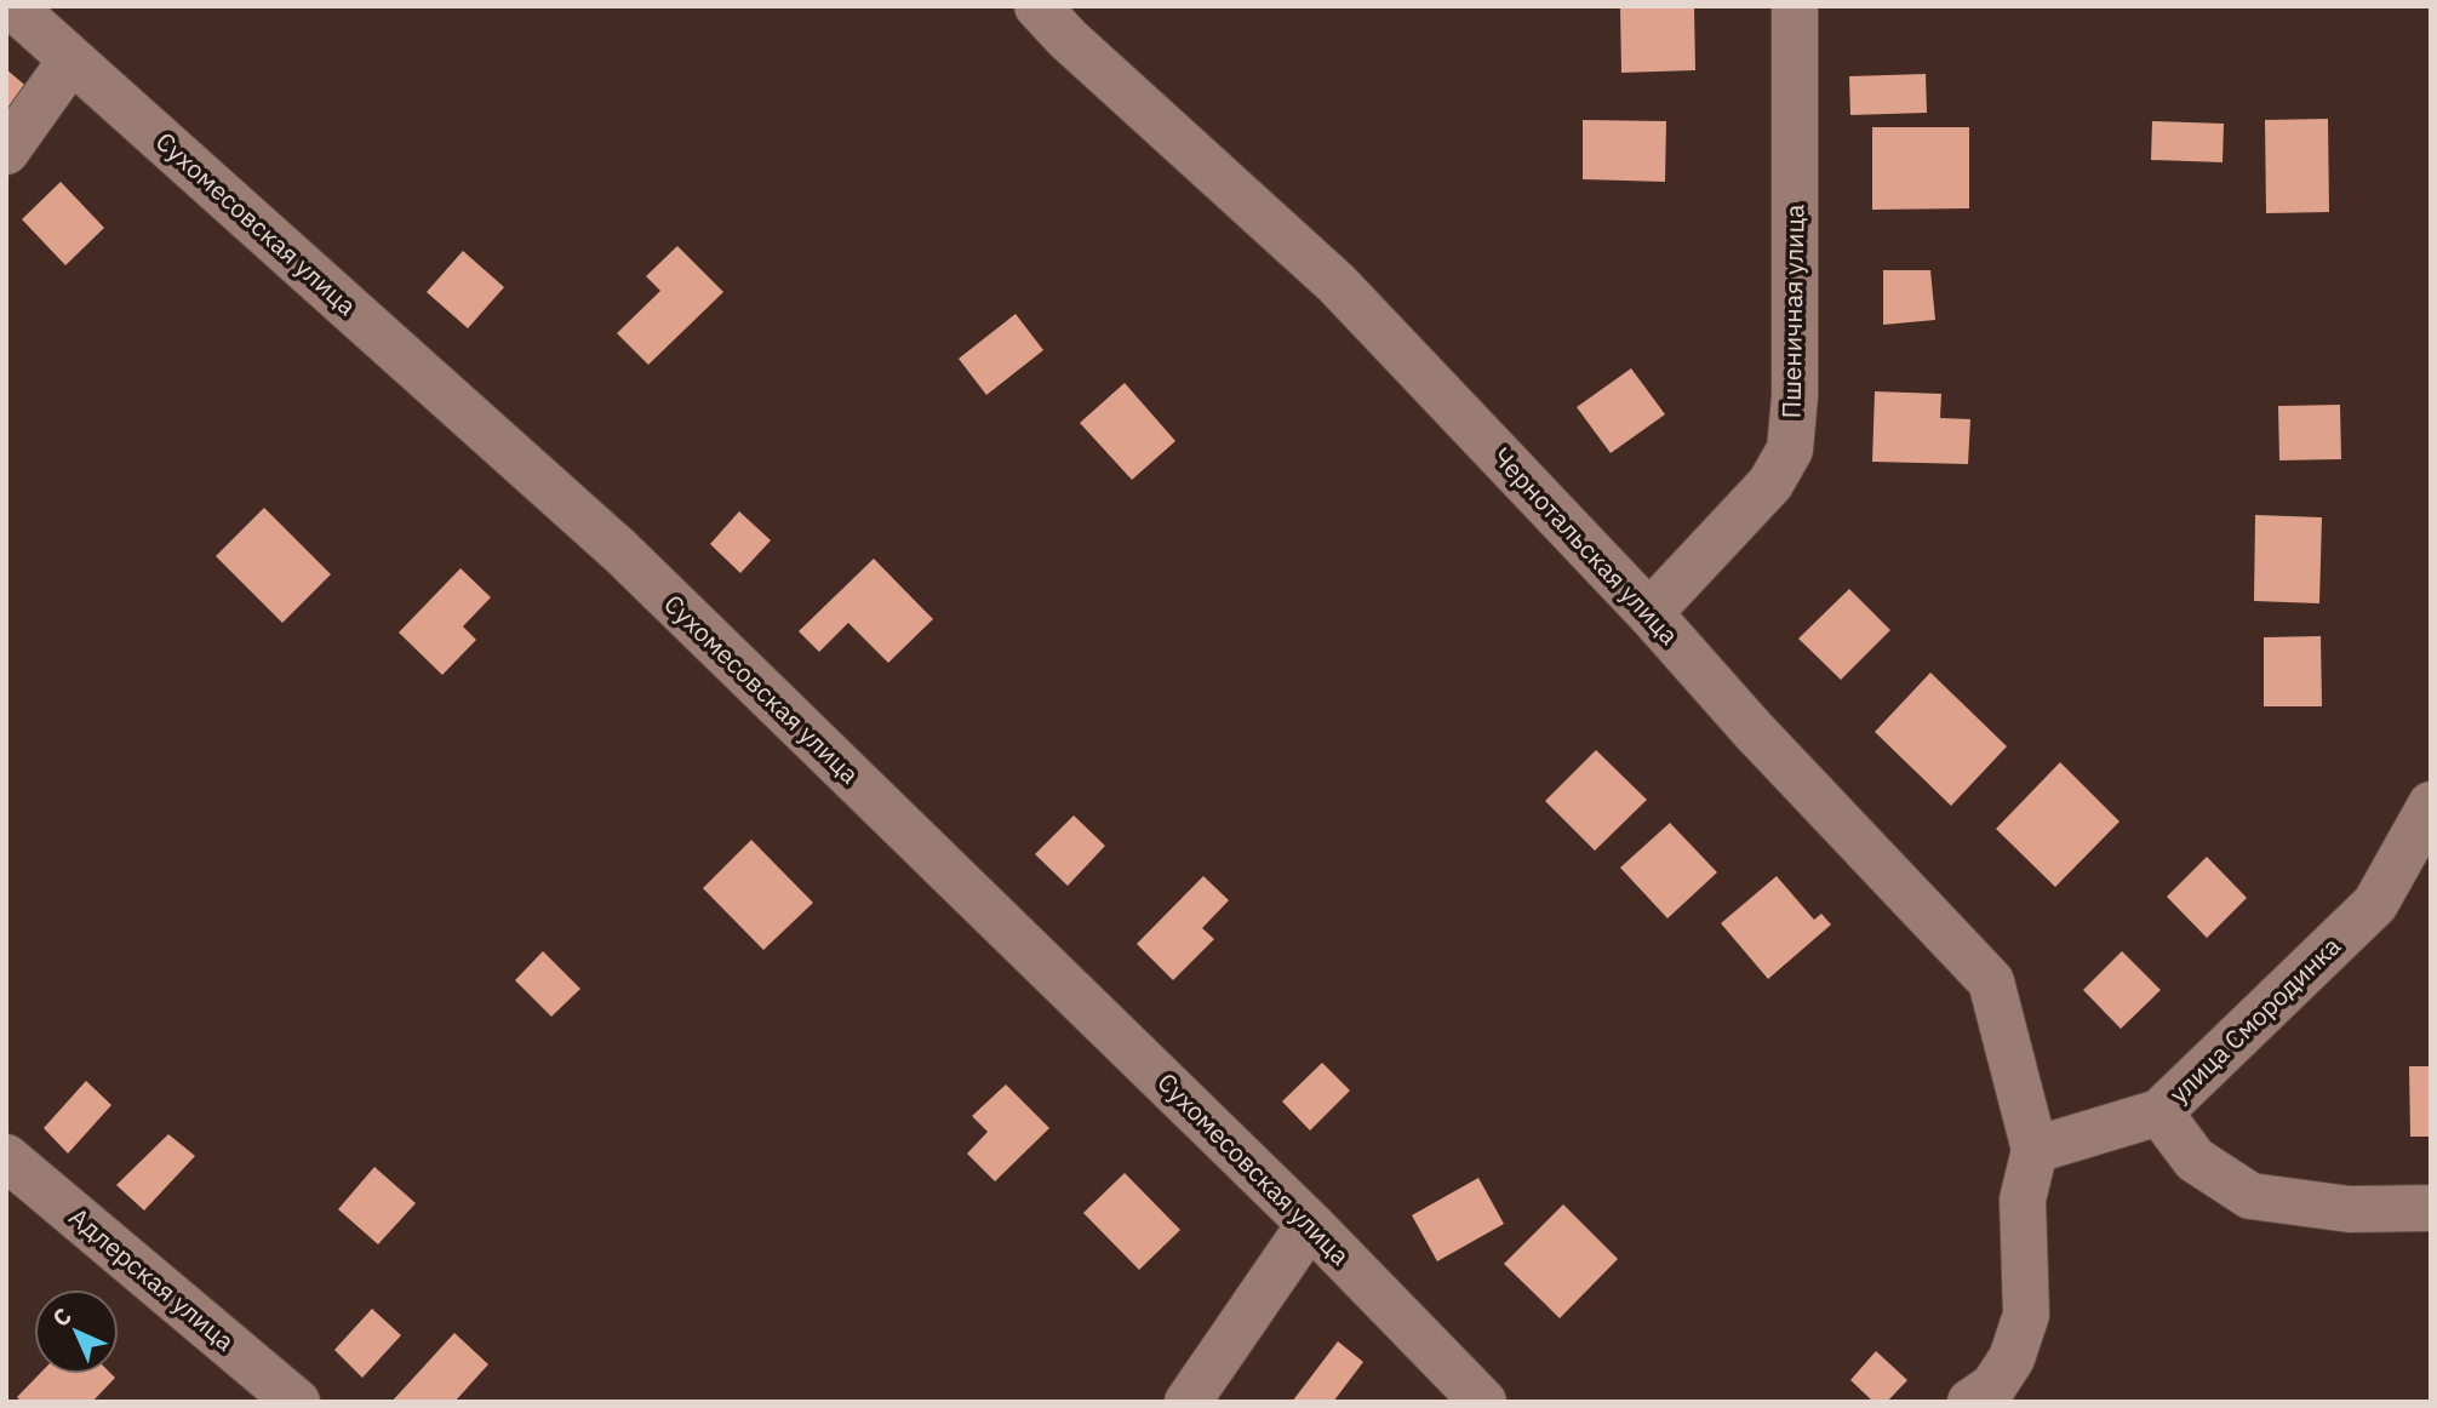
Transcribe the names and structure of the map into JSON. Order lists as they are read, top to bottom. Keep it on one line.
{"streets":{"street":["Сухомесовская улица","Пшеничная улица","Чернотальская улица","улица Смородинка","Адлерская улица"]},"crossings":[["Пшеничная улица","Чернотальская улица"],["Чернотальская улица","улица Смородинка"]],"north":"top left"}
